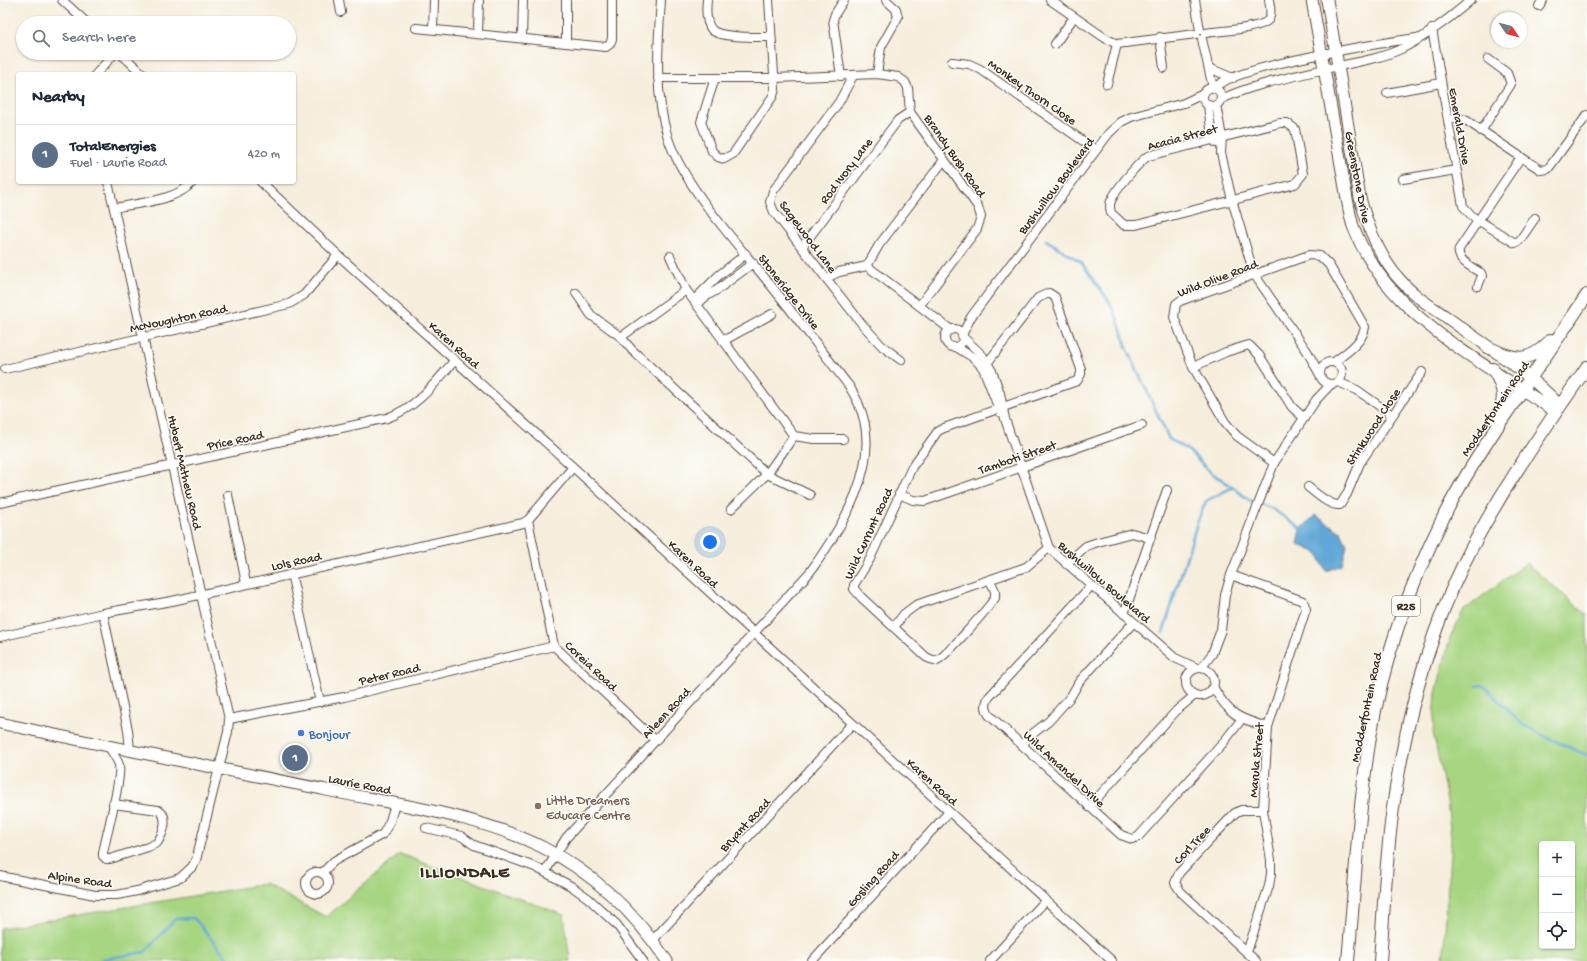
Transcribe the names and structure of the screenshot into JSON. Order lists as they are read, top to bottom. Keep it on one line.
{"streets":{"main road":["Greenstone Drive","Modderfontein Road","R25","Laurie Road"],"street":["Monkey Thorn Close","Emerald Drive","Acacia Street","Brandy Bush Road","Rod Ivory Lane","Bushwillow Boulevard","Sagewood Lane","Wild Olive Road","Stoneridge Drive","McNoughton Road","Karen Road","Stinkwood Close","Price Road","Tamboti Street","Hubert Mathew Road","Wild Currunt Road","Lols Road","Coreia Road","Peter Road","Aileen Road","Marula Street","Wild Amandel Drive","Bryant Road","Corl Tree","Alpine Road","Gosling Road"]},"crossings":[["Monkey Thorn Close","Bushwillow Boulevard"],["Brandy Bush Road","Rod Ivory Lane"],["Brandy Bush Road","Sagewood Lane"],["Brandy Bush Road","Stoneridge Drive"],["Rod Ivory Lane","Sagewood Lane"],["Greenstone Drive","Modderfontein Road"],["Bushwillow Boulevard","Tamboti Street"],["Bushwillow Boulevard","Wild Currunt Road"],["Bushwillow Boulevard","Wild Amandel Drive"],["Stoneridge Drive","Aileen Road"],["McNoughton Road","Karen Road"],["McNoughton Road","Hubert Mathew Road"],["Karen Road","Price Road"],["Karen Road","Aileen Road"],["Karen Road","Bryant Road"],["Karen Road","Gosling Road"],["Price Road","Hubert Mathew Road"],["Tamboti Street","Wild Currunt Road"],["Hubert Mathew Road","Lols Road"],["Hubert Mathew Road","Peter Road"],["Hubert Mathew Road","Laurie Road"],["Hubert Mathew Road","Alpine Road"],["Lols Road","Coreia Road"],["Coreia Road","Peter Road"],["Coreia Road","Aileen Road"],["Aileen Road","Laurie Road"],["Marula Street","Corl Tree"],["Laurie Road","Bryant Road"],["Laurie Road","Alpine Road"]],"districts":["ILLIONDALE"],"places":["Bonjour","Little Dreamers Educare Centre"],"north":"bottom right","page":{"search":"Search here","heading":"Nearby","list":[{"mark":"1","name":"TotalEnergies","note":"Fuel · Laurie Road","value":"420 m"}],"pins":"1","map_buttons":["+","−"]}}
